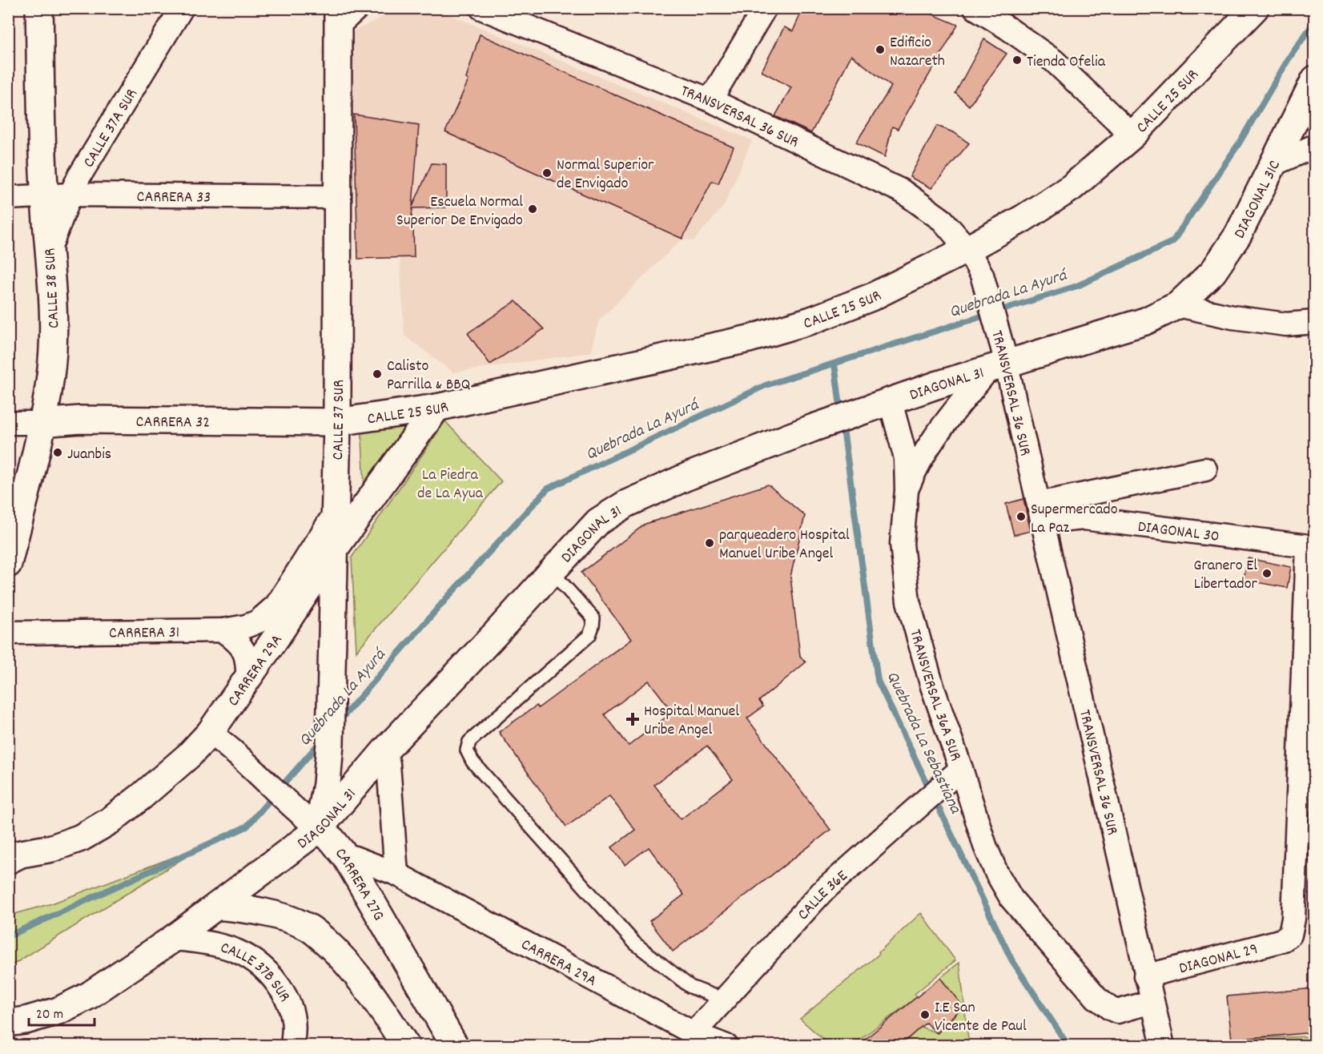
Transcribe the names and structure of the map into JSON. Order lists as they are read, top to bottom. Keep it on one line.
{"streets":{"main road":["CALLE 25 SUR","DIAGONAL 31C","CALLE 38 SUR","DIAGONAL 31","CALLE 37 SUR","CARRERA 32","CARRERA 29A","CARRERA 27G"],"street":["TRANSVERSAL 36 SUR","CALLE 37A SUR","CARRERA 33","DIAGONAL 30","CARRERA 31","TRANSVERSAL 36A SUR","CALLE 36E","DIAGONAL 29","CALLE 37B SUR"]},"crossings":[["CALLE 25 SUR","TRANSVERSAL 36 SUR"],["CALLE 25 SUR","CALLE 37 SUR"],["CALLE 25 SUR","CARRERA 32"],["CALLE 25 SUR","CARRERA 29A"],["TRANSVERSAL 36 SUR","DIAGONAL 31"],["TRANSVERSAL 36 SUR","DIAGONAL 30"],["TRANSVERSAL 36 SUR","TRANSVERSAL 36A SUR"],["TRANSVERSAL 36 SUR","DIAGONAL 29"],["CALLE 37A SUR","CARRERA 33"],["CALLE 37A SUR","CALLE 38 SUR"],["CARRERA 33","CALLE 38 SUR"],["CARRERA 33","CALLE 37 SUR"],["DIAGONAL 31C","DIAGONAL 31"],["CALLE 38 SUR","CARRERA 32"],["DIAGONAL 31","CALLE 37 SUR"],["DIAGONAL 31","TRANSVERSAL 36A SUR"],["DIAGONAL 31","CARRERA 27G"],["DIAGONAL 31","CALLE 37B SUR"],["CALLE 37 SUR","CARRERA 32"],["CALLE 37 SUR","CARRERA 31"],["CALLE 37 SUR","CARRERA 29A"],["CALLE 37 SUR","CARRERA 27G"],["DIAGONAL 30","DIAGONAL 29"],["CARRERA 29A","CARRERA 27G"],["CARRERA 29A","CALLE 36E"],["TRANSVERSAL 36A SUR","CALLE 36E"]],"water":["Quebrada La Ayurá","Quebrada La Sebastiana"],"parks":["La Piedra de La Ayua"],"places":{"other":["Edificio Nazareth","Tienda Ofelia","Normal Superior de Envigado","Escuela Normal Superior De Envigado","Calisto Parrilla & BBQ","Juanbis","Supermercado La Paz","parqueadero Hospital Manuel Uribe Angel","Granero El Libertador","I.E San Vicente de Paul"],"health":["Hospital Manuel Uribe Angel"]},"scale_bar":"20 m"}
